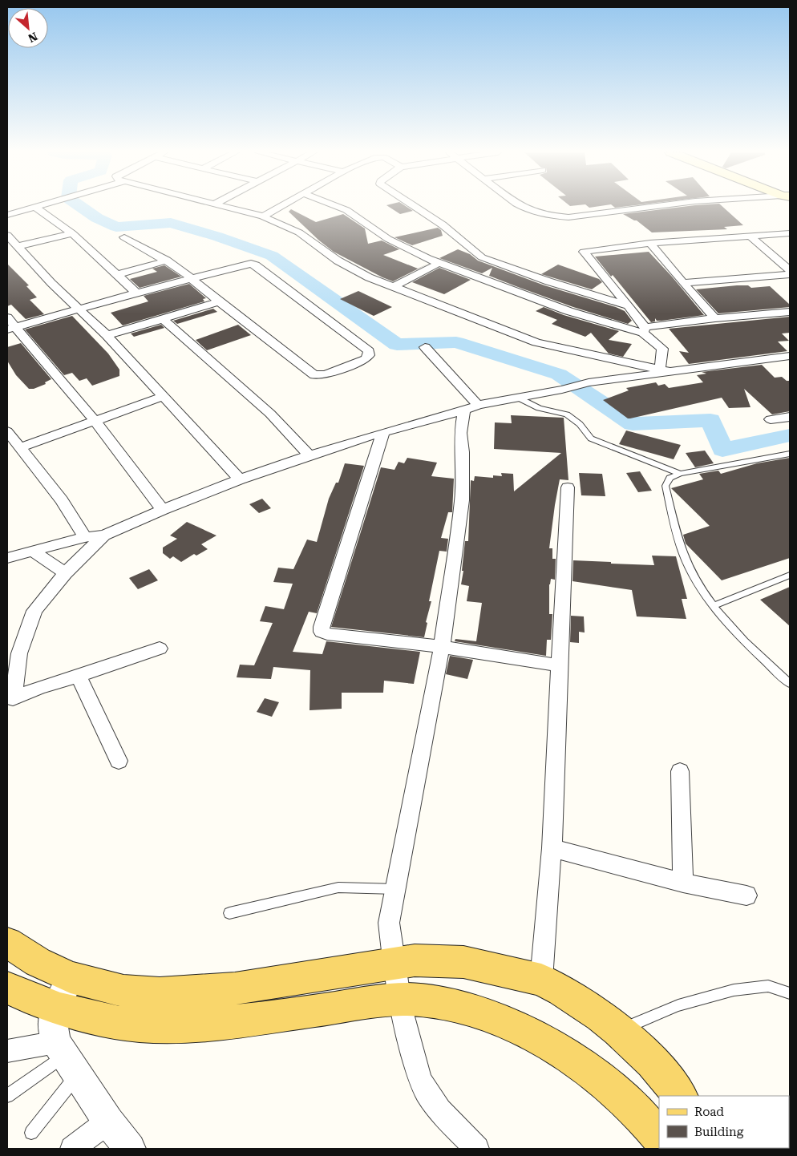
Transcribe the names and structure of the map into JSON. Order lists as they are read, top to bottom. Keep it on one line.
{"legend":["Road","Building"],"north":"bottom right"}
